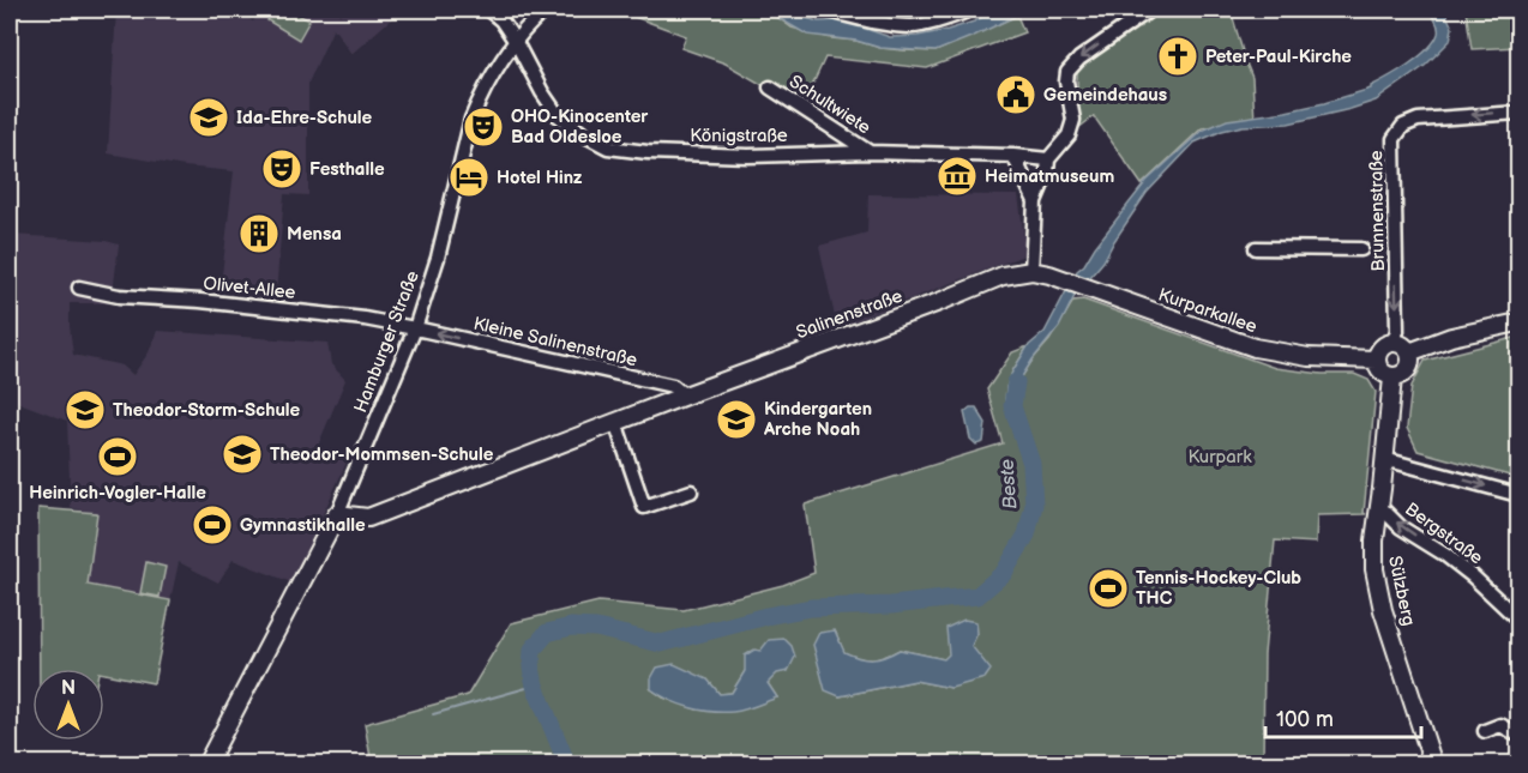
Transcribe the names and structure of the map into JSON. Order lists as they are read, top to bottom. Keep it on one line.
{"streets":{"street":["Schultwiete","Königstraße","Brunnenstraße","Olivet-Allee","Kurparkallee","Salinenstraße","Hamburger Straße","Kleine Salinenstraße","Bergstraße","Sülzberg"]},"crossings":[["Schultwiete","Königstraße"],["Königstraße","Hamburger Straße"],["Brunnenstraße","Kurparkallee"],["Brunnenstraße","Sülzberg"],["Olivet-Allee","Hamburger Straße"],["Olivet-Allee","Kleine Salinenstraße"],["Kurparkallee","Salinenstraße"],["Kurparkallee","Sülzberg"],["Salinenstraße","Hamburger Straße"],["Salinenstraße","Kleine Salinenstraße"],["Hamburger Straße","Kleine Salinenstraße"],["Bergstraße","Sülzberg"]],"one_way":["Kleine Salinenstraße"],"water":["Beste"],"parks":["Kurpark"],"places":{"church":["Peter-Paul-Kirche"],"public building":["Gemeindehaus"],"school or university":["Ida-Ehre-Schule","Theodor-Storm-Schule","Kindergarten Arche Noah","Theodor-Mommsen-Schule"],"theatre":["OHO-Kinocenter Bad Oldesloe","Festhalle"],"museum":["Heimatmuseum"],"hotel":["Hotel Hinz"],"building":["Mensa"],"sports":["Heinrich-Vogler-Halle","Gymnastikhalle","Tennis-Hockey-Club THC"]},"scale_bar":"100 m","north":"top"}
